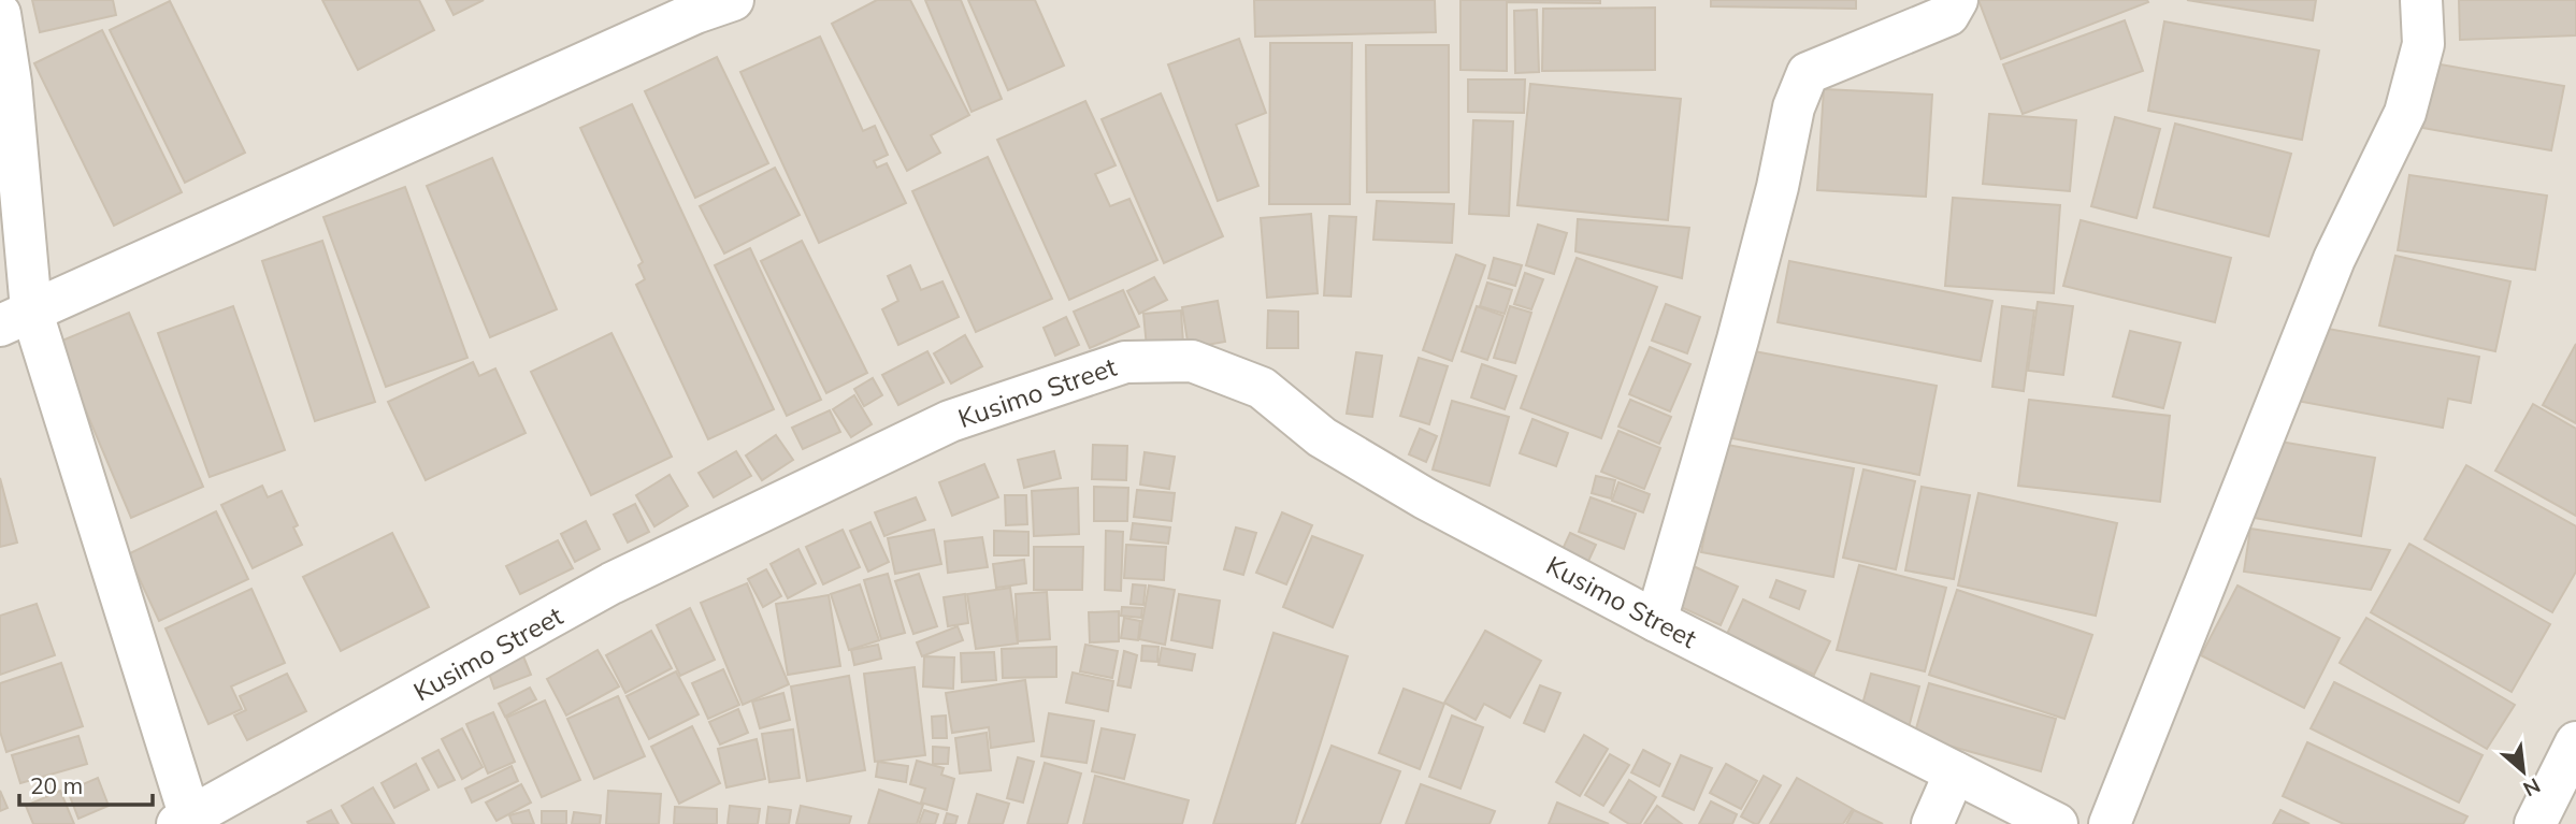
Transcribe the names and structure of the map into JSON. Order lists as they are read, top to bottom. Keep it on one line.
{"streets":{"street":["Kusimo Street"]},"scale_bar":"20 m","north":"bottom right"}
